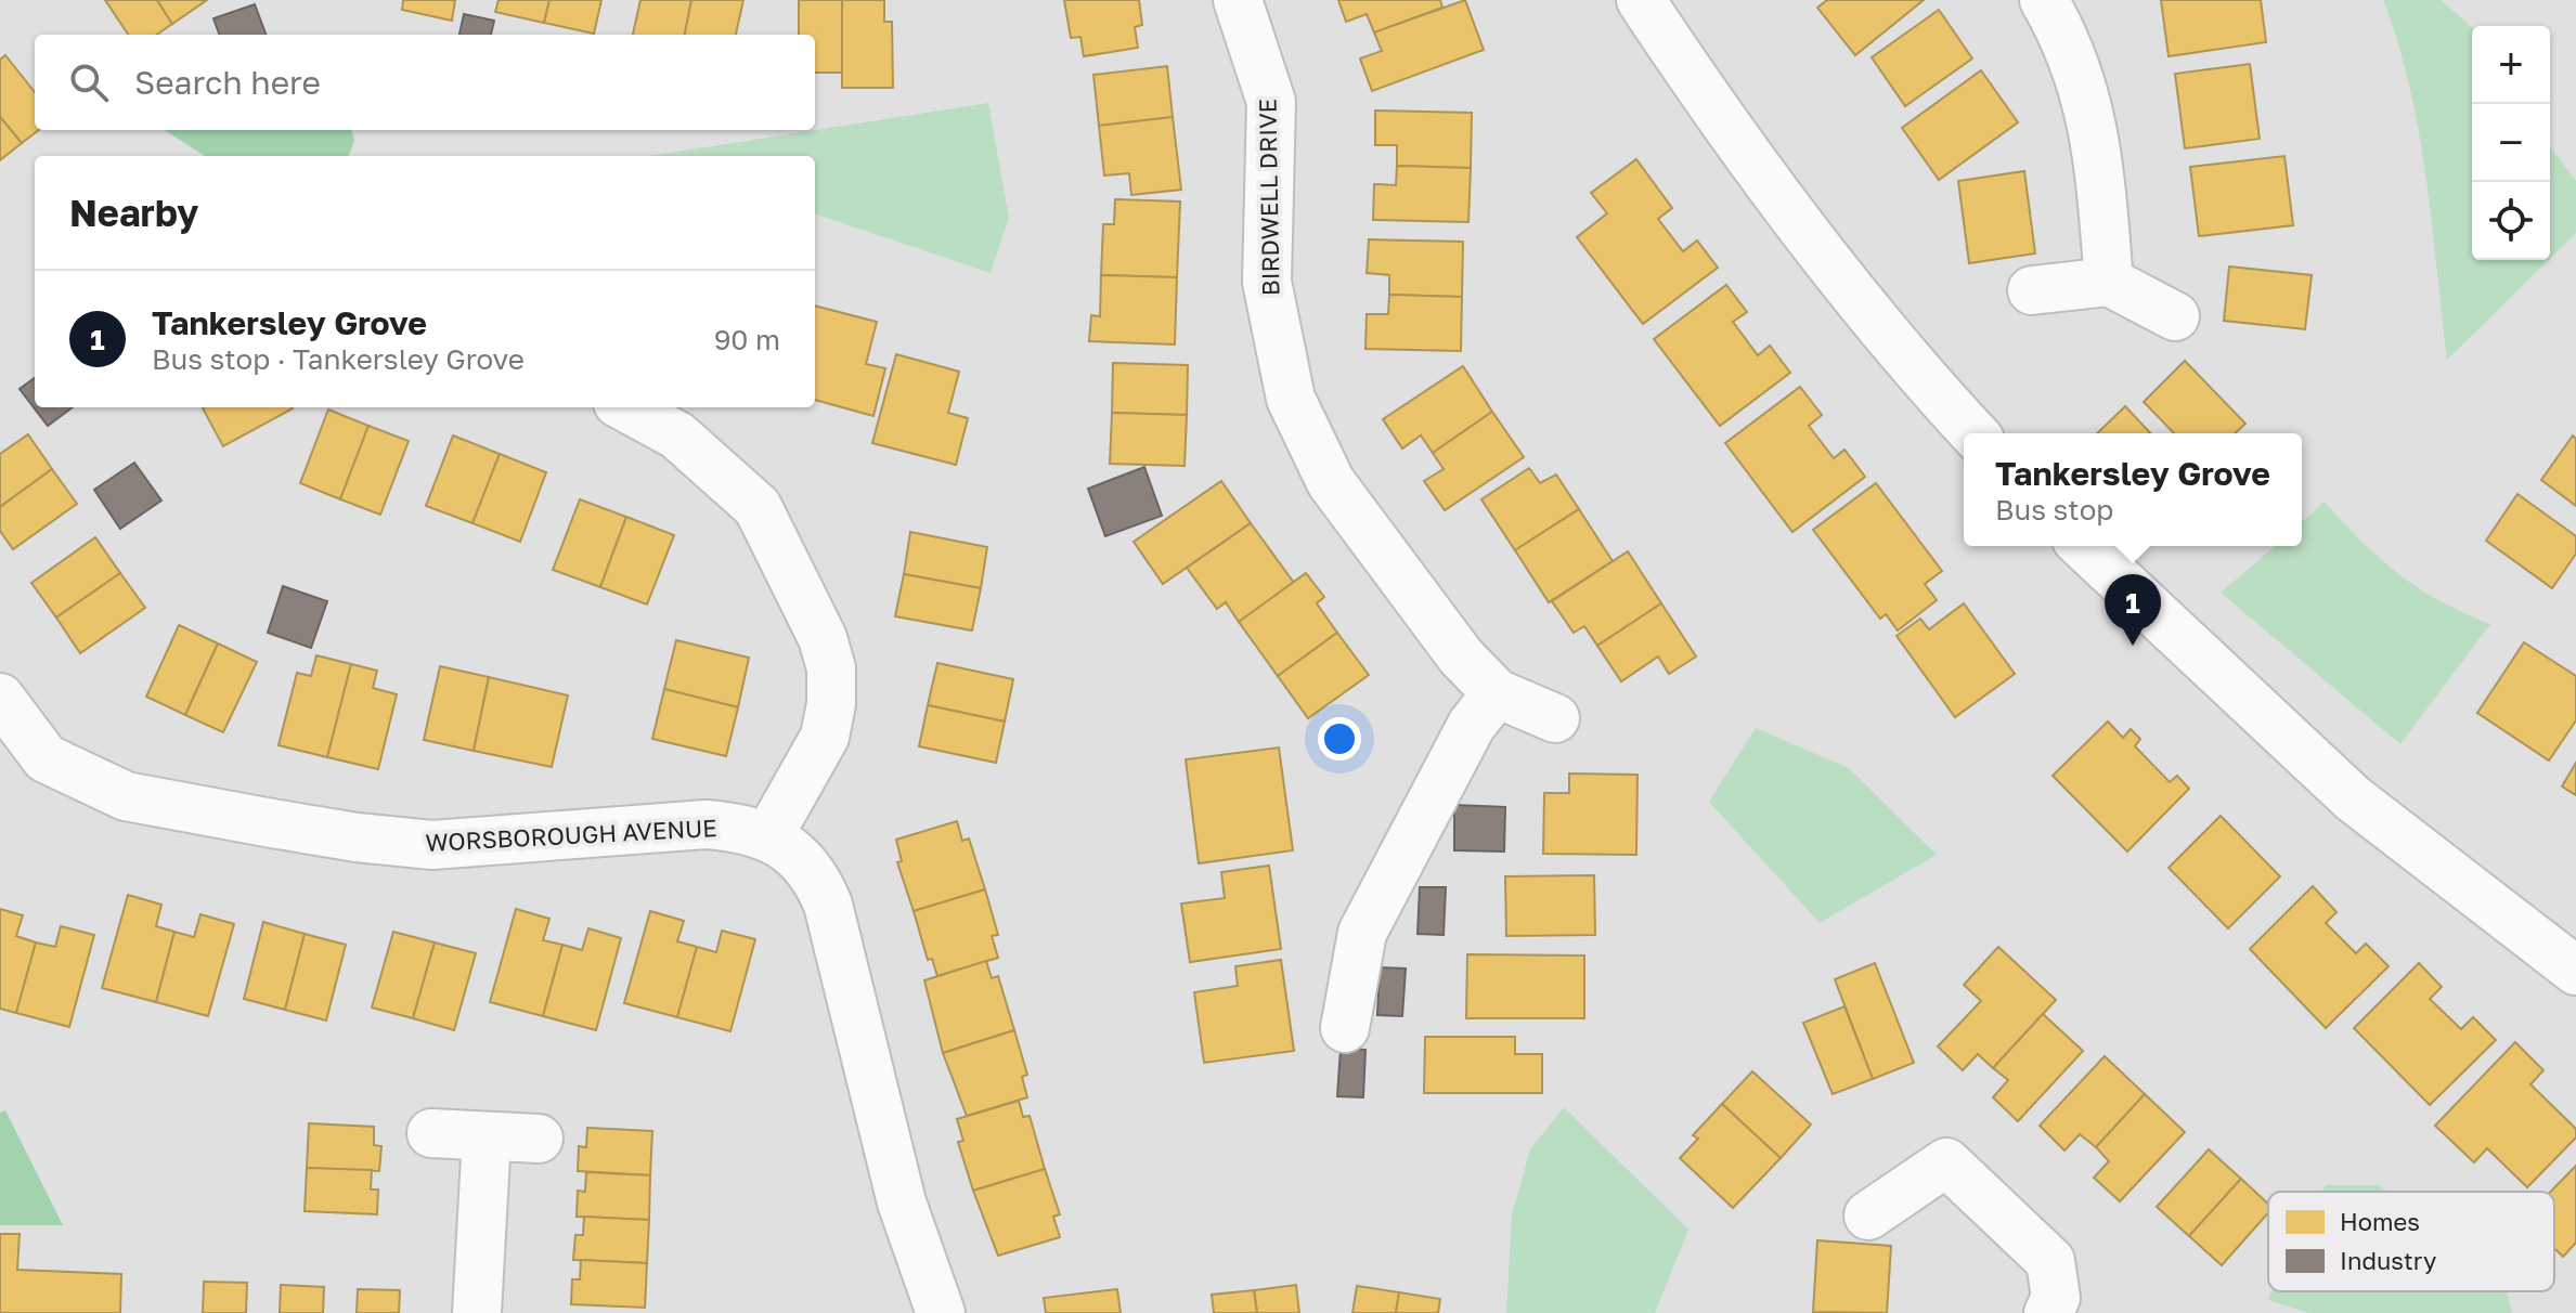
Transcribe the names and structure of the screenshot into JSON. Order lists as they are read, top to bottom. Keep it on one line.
{"streets":{"street":["BIRDWELL DRIVE","WORSBOROUGH AVENUE"]},"legend":["Homes","Industry"],"page":{"map_buttons":["+","−"],"search":"Search here","heading":"Nearby","list":[{"mark":"1","name":"Tankersley Grove","note":"Bus stop · Tankersley Grove","value":"90 m"}],"popup":["Tankersley Grove","Bus stop"],"pins":"1"}}
